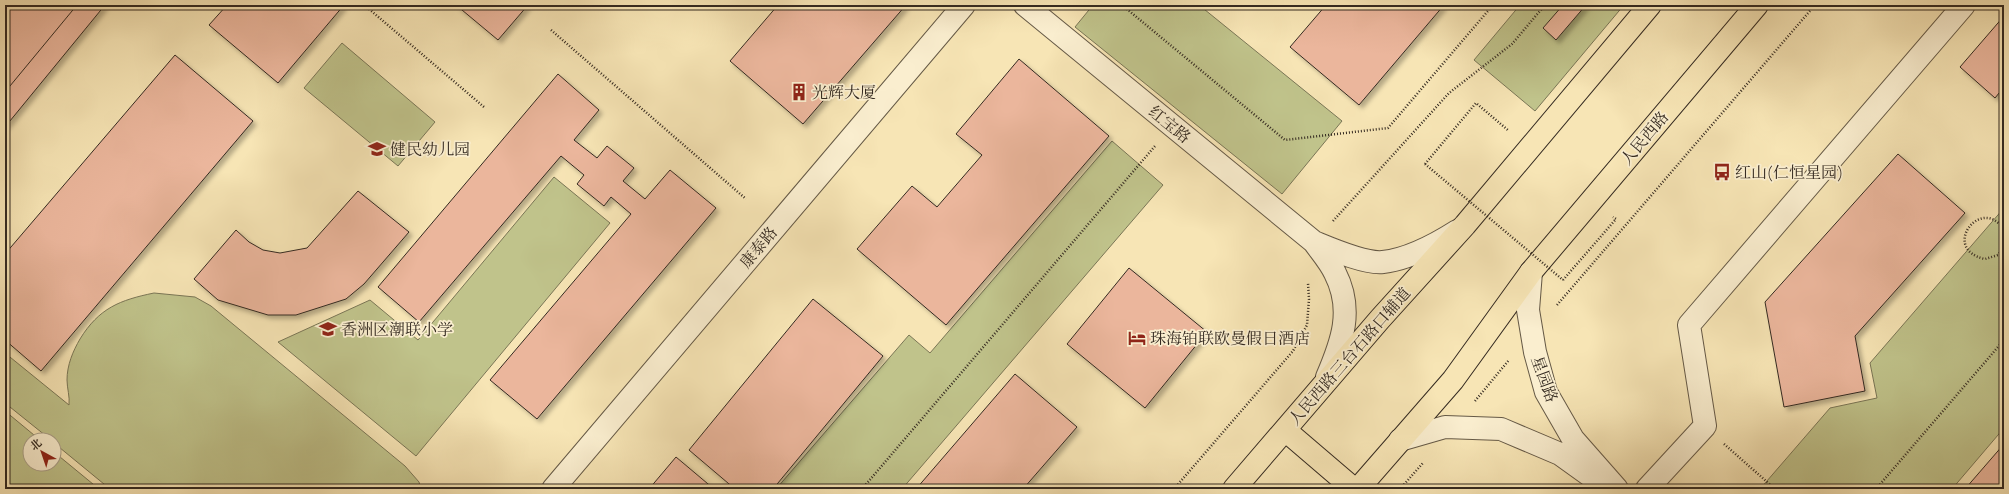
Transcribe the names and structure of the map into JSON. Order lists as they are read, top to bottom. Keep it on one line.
{"streets":{"main road":["人民西路","人民西路三台石路口辅道"],"street":["红宝路","康泰路","星园路"]},"crossings":[["红宝路","人民西路三台石路口辅道"],["人民西路","星园路"]],"places":{"building":["光辉大厦"],"school or university":["健民幼儿园","香洲区潮联小学"],"bus stop":["红山(仁恒星园)"],"hotel":["珠海铂联欧曼假日酒店"]},"north":"top left"}
